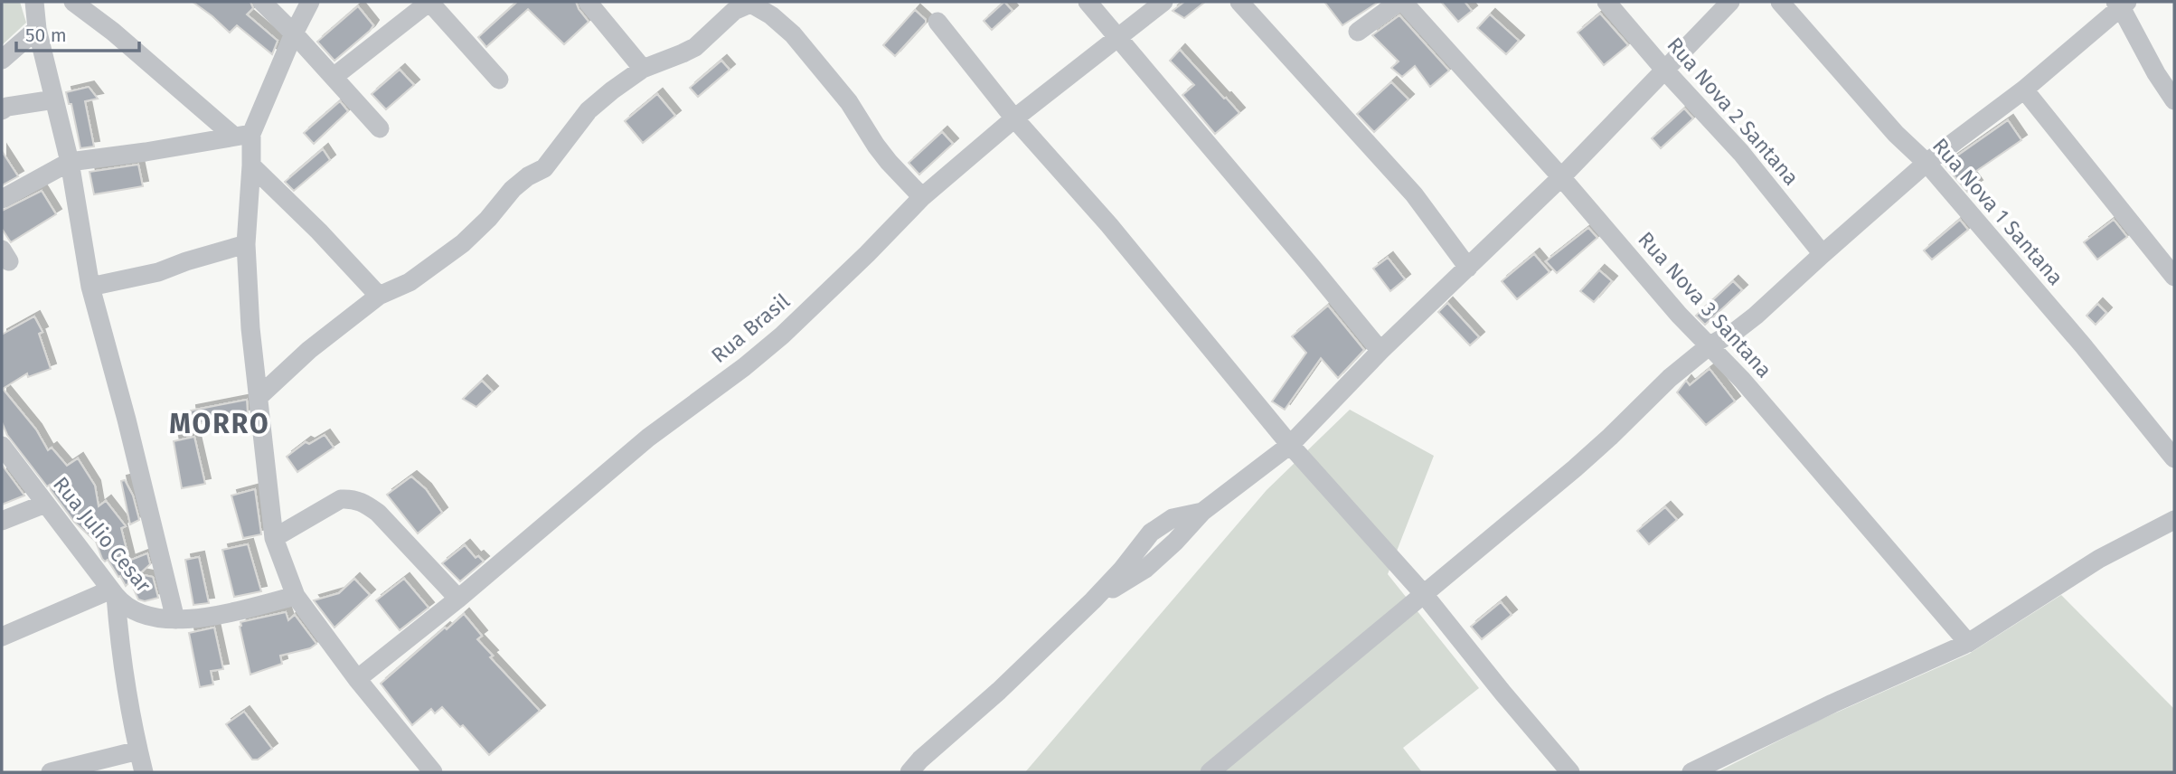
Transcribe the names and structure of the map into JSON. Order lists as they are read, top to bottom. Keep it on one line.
{"streets":{"street":["Rua Nova 2 Santana","Rua Nova 1 Santana","Rua Nova 3 Santana","Rua Brasil","Rua Julio Cesar"]},"districts":["MORRO"],"scale_bar":"50 m"}
